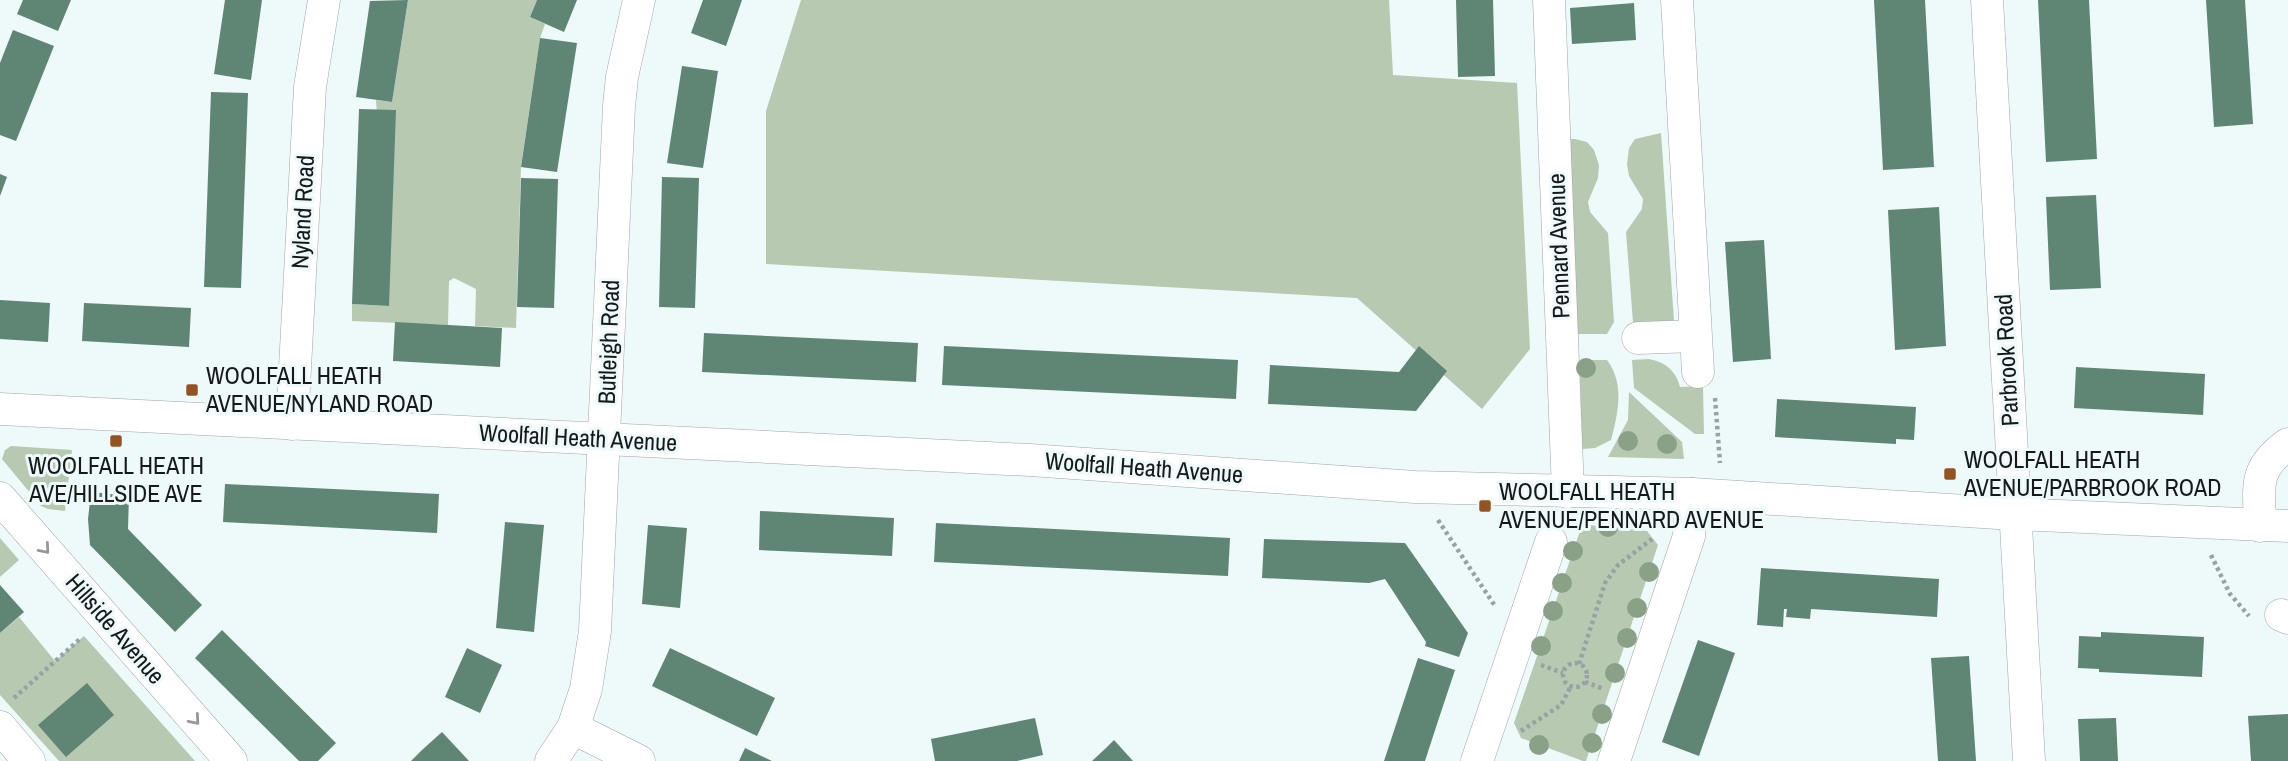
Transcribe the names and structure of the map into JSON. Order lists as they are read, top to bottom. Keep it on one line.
{"streets":{"street":["Nyland Road","Pennard Avenue","Butleigh Road","Parbrook Road","Woolfall Heath Avenue","Hillside Avenue"]},"crossings":[["Nyland Road","Woolfall Heath Avenue"],["Pennard Avenue","Woolfall Heath Avenue"],["Butleigh Road","Woolfall Heath Avenue"],["Parbrook Road","Woolfall Heath Avenue"]],"one_way":["Hillside Avenue"],"places":{"transit":["WOOLFALL HEATH AVENUE/NYLAND ROAD","WOOLFALL HEATH AVE/HILLSIDE AVE","WOOLFALL HEATH AVENUE/PARBROOK ROAD","WOOLFALL HEATH AVENUE/PENNARD AVENUE"]}}
